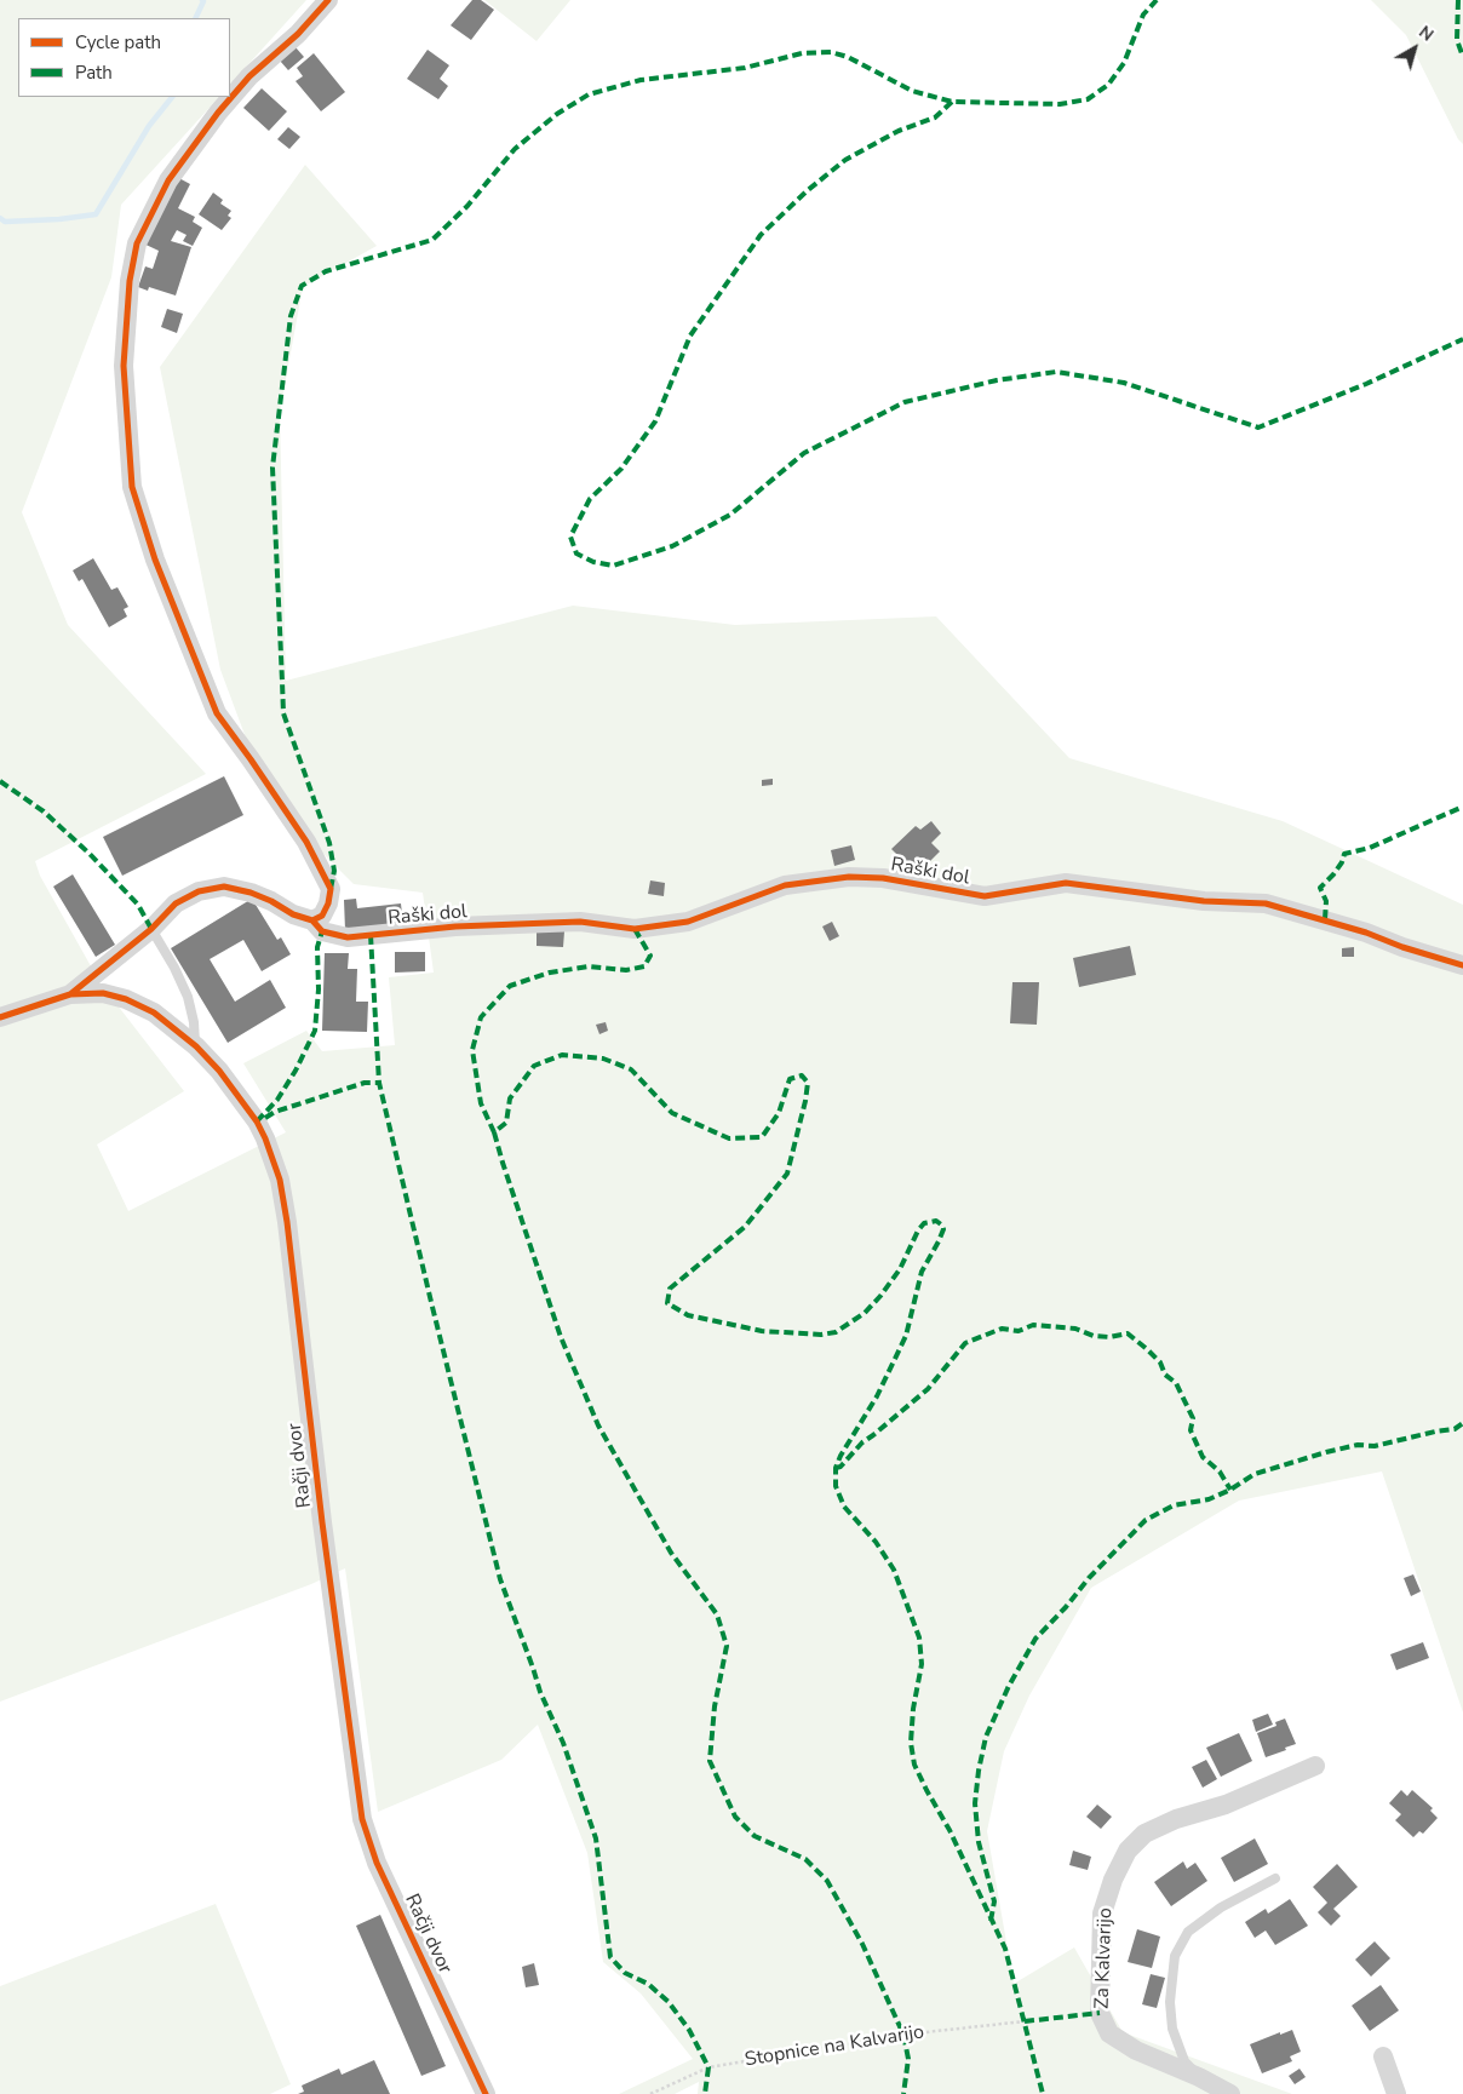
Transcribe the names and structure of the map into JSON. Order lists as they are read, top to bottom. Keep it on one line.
{"streets":{"street":["Raški dol","Račji dvor","Za Kalvarijo"],"path":["Stopnice na Kalvarijo"]},"crossings":[["Raški dol","Račji dvor"]],"legend":["Cycle path","Path"],"north":"top right"}
